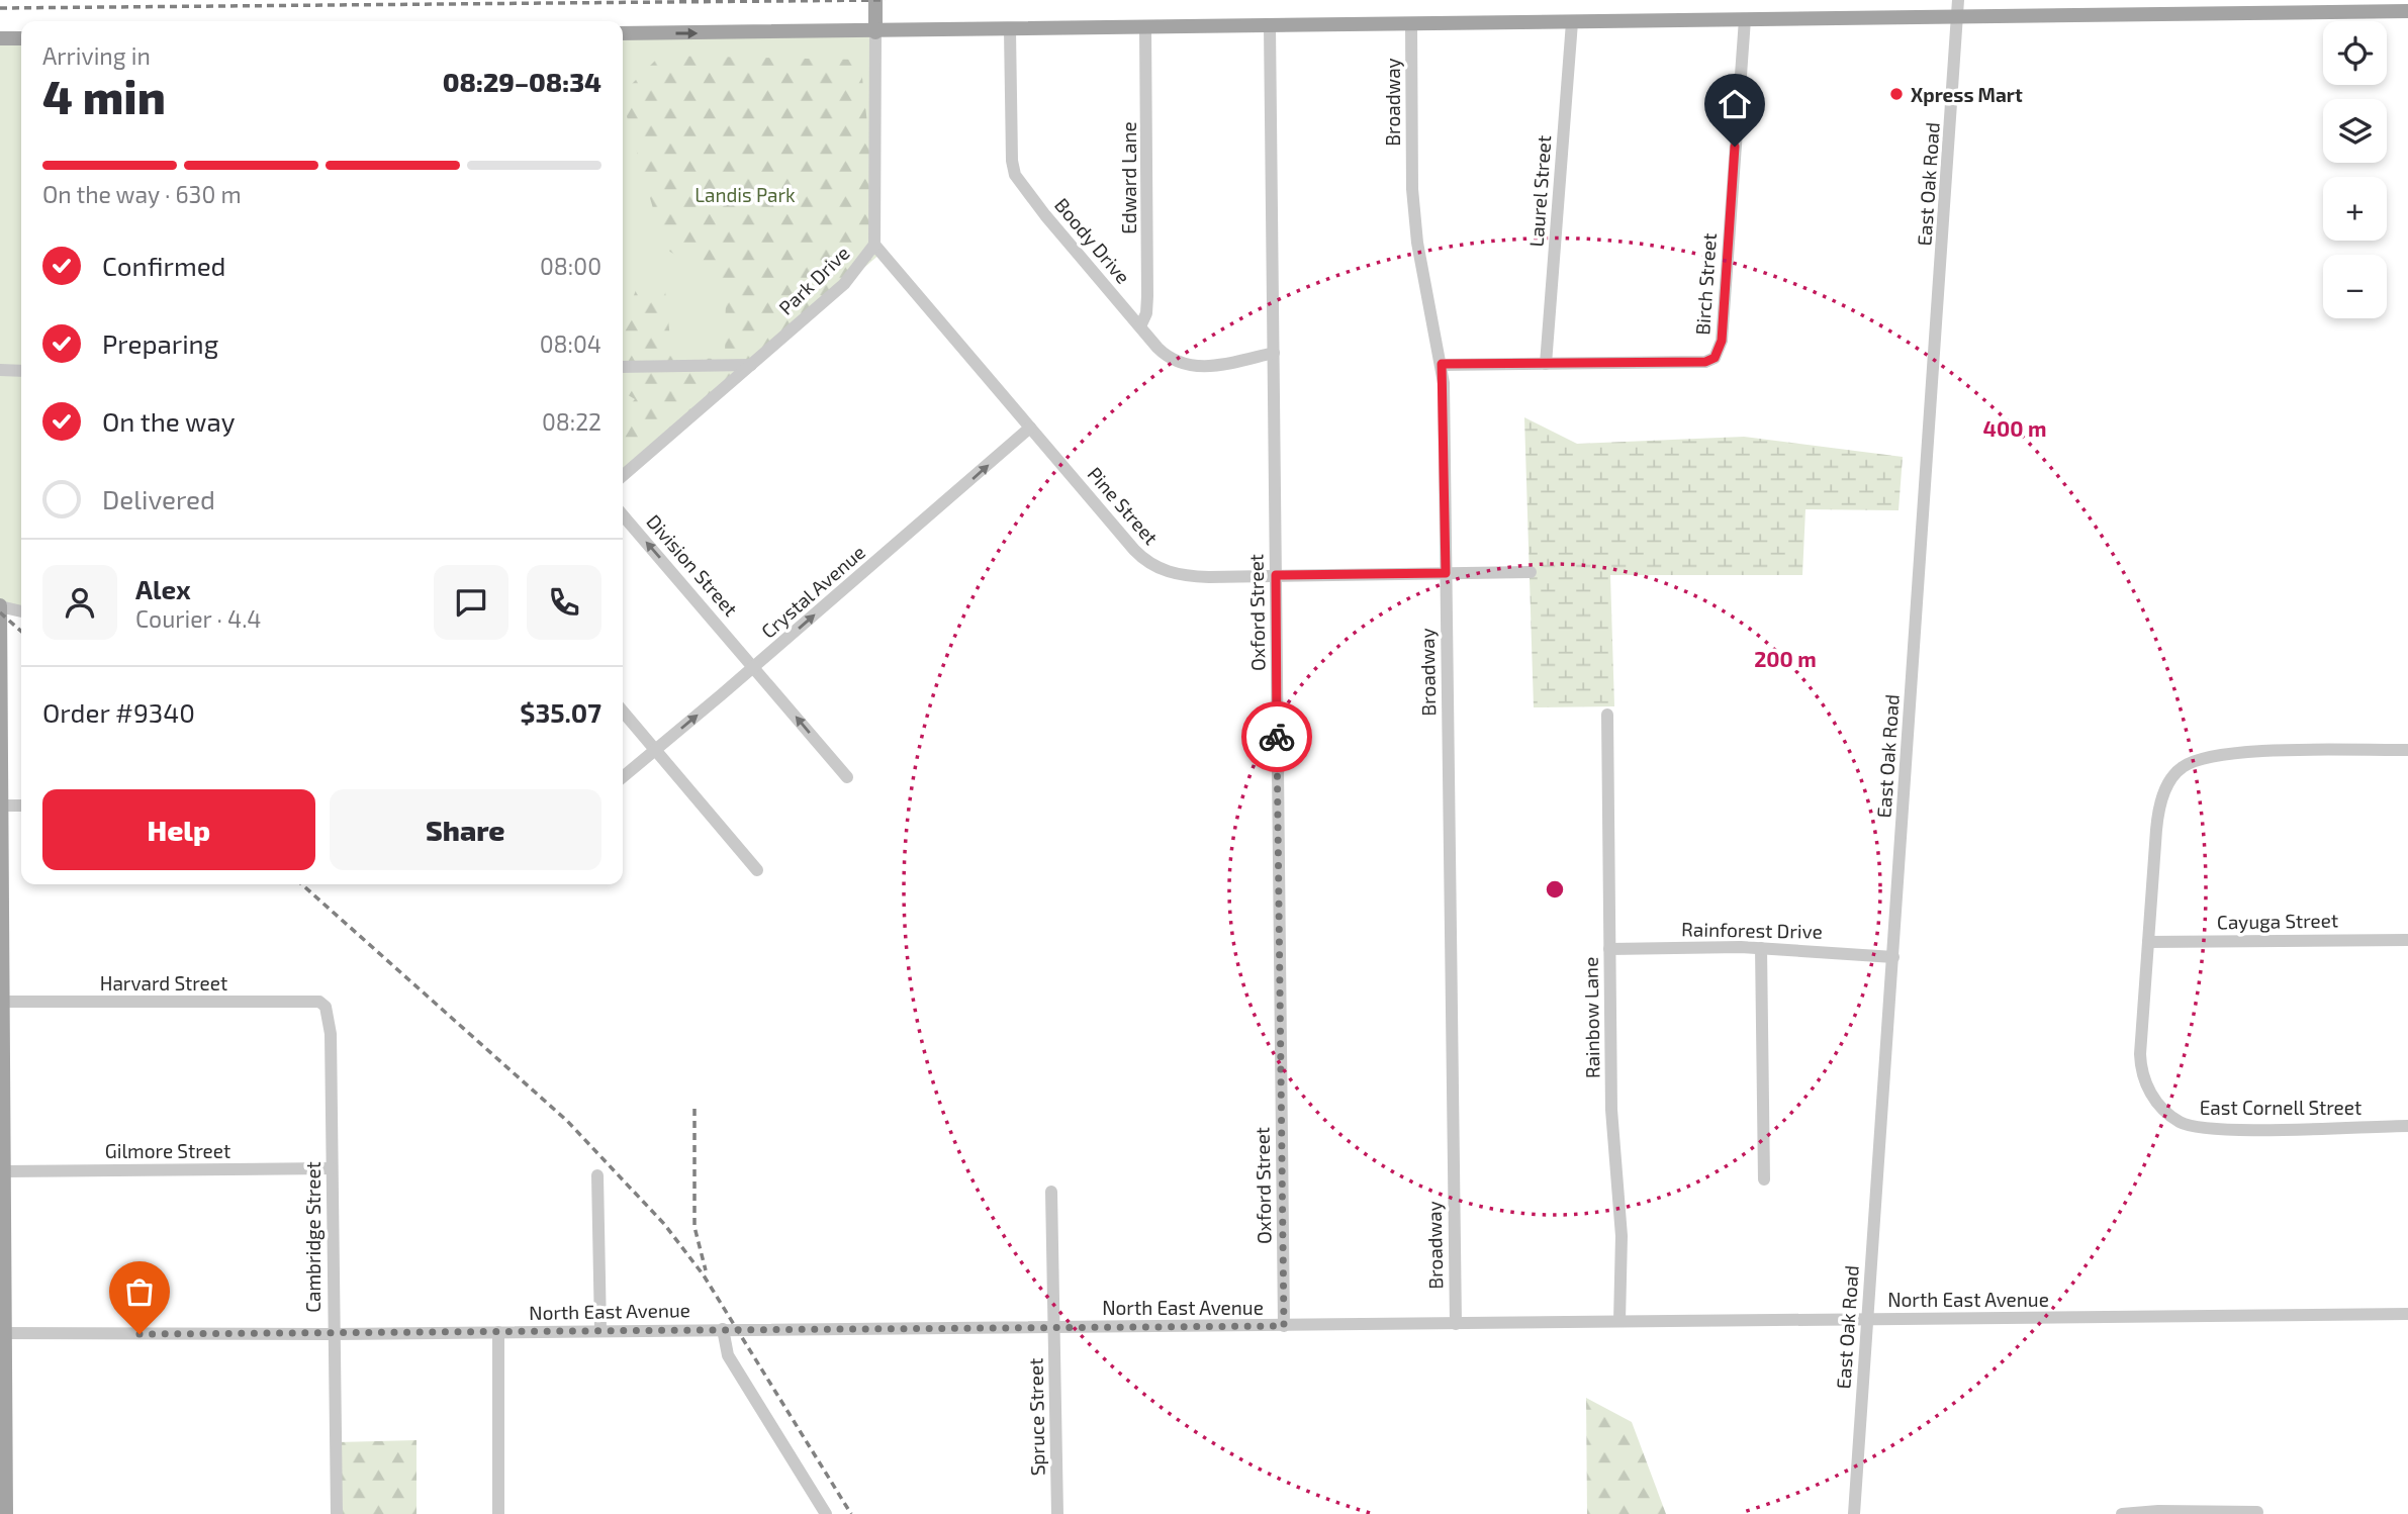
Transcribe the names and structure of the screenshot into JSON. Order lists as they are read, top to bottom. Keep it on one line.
{"streets":{"street":["Broadway","Edward Lane","East Oak Road","Laurel Street","Boody Drive","Park Drive","Birch Street","Pine Street","Division Street","Crystal Avenue","Oxford Street","Cayuga Street","Rainforest Drive","Harvard Street","Rainbow Lane","East Cornell Street","Gilmore Street","Cambridge Street","North East Avenue","Spruce Street"]},"crossings":[["Broadway","Birch Street"],["Broadway","Pine Street"],["Broadway","North East Avenue"],["Edward Lane","Boody Drive"],["East Oak Road","Rainforest Drive"],["East Oak Road","North East Avenue"],["Laurel Street","Birch Street"],["Boody Drive","Oxford Street"],["Park Drive","Pine Street"],["Pine Street","Crystal Avenue"],["Pine Street","Oxford Street"],["Division Street","Crystal Avenue"],["Oxford Street","North East Avenue"],["Cayuga Street","East Cornell Street"],["Rainforest Drive","Rainbow Lane"],["Harvard Street","Cambridge Street"],["Rainbow Lane","North East Avenue"],["Gilmore Street","Cambridge Street"],["Cambridge Street","North East Avenue"],["North East Avenue","Spruce Street"]],"one_way":["Division Street","Crystal Avenue"],"parks":["Landis Park"],"places":["Xpress Mart"],"page":{"map_buttons":["+","−"],"heading":["4 min","Arriving in","08:29–08:34"],"panel":["Alex","Courier · 4.4","Order #9340","$35.07"],"bar":"On the way · 630 m","list":[["Confirmed","08:00"],["Preparing","08:04"],["On the way","08:22"],"Delivered"],"buttons":["Help","Share"]},"rings":["400 m","200 m"]}
